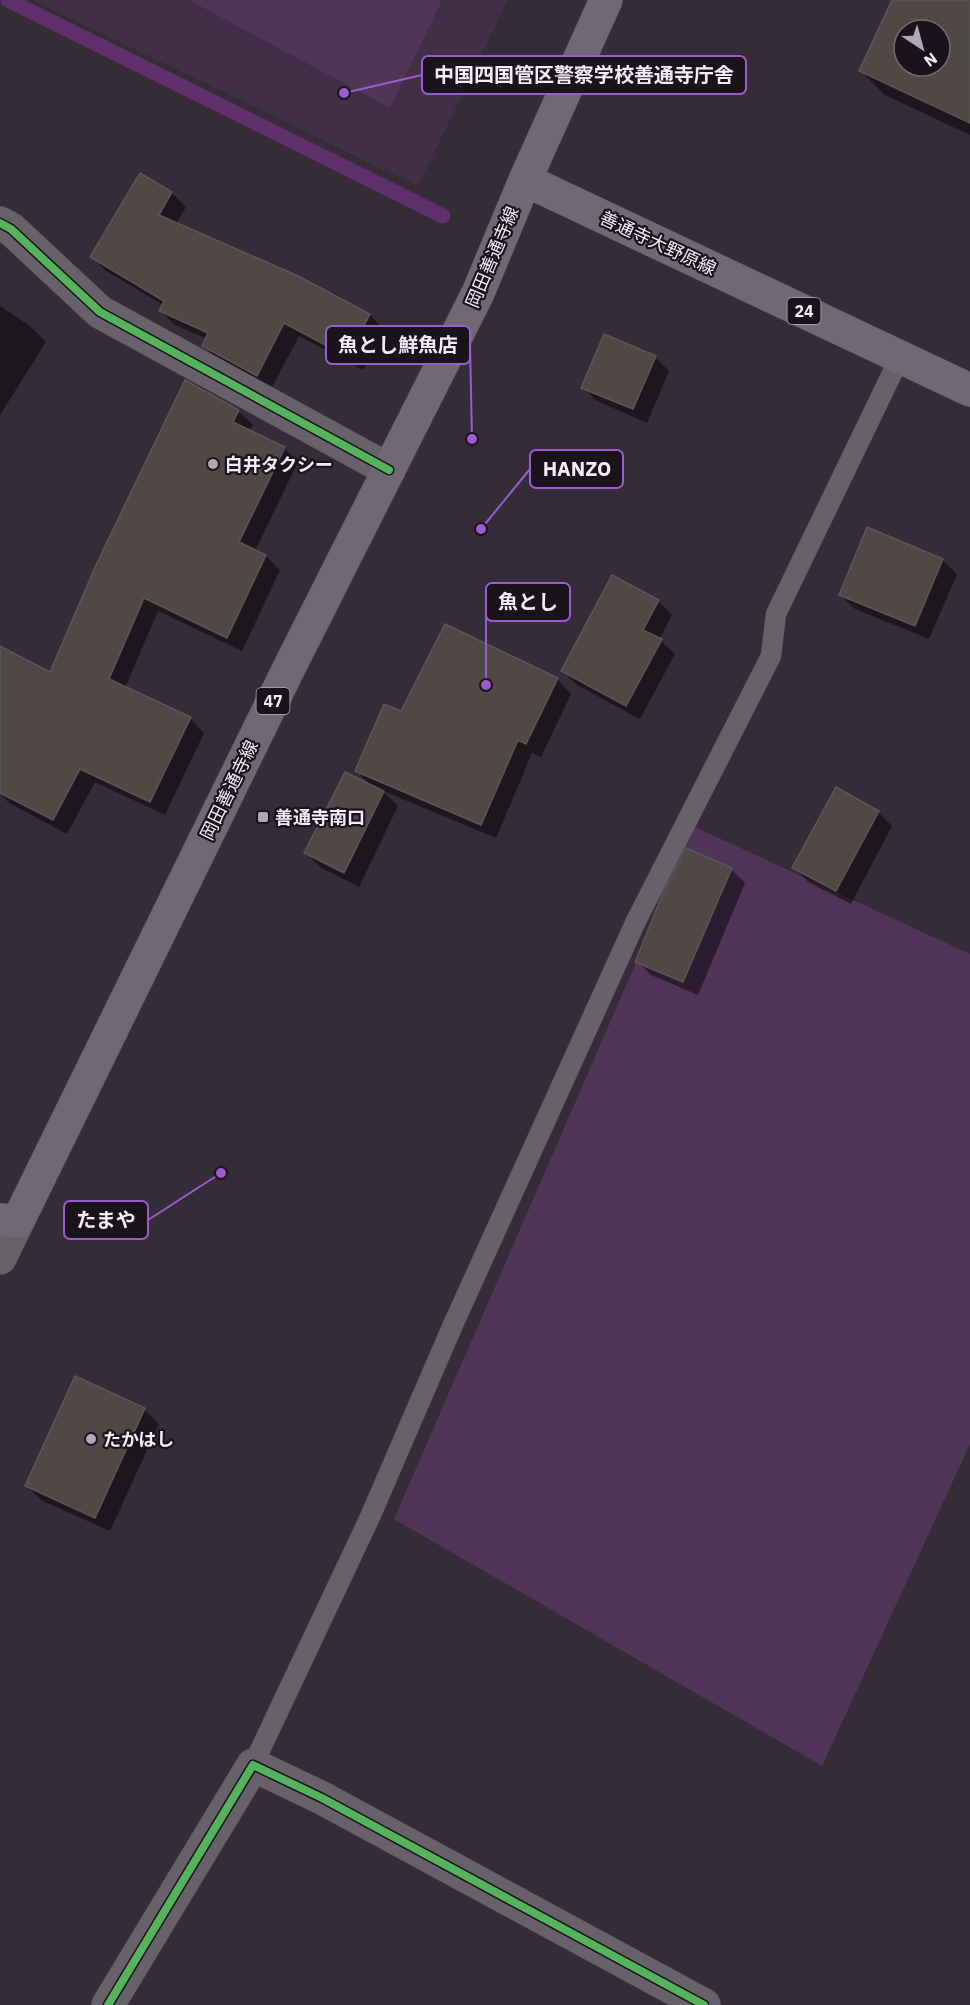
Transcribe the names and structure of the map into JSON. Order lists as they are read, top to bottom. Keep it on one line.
{"streets":{"main road":["善通寺大野原線","岡田善通寺線","24","47"]},"crossings":[["善通寺大野原線","岡田善通寺線"]],"places":{"other":["中国四国管区警察学校善通寺庁舎","魚とし鮮魚店","白井タクシー","HANZO","魚とし","たまや","たかはし"],"transit":["善通寺南口"]},"north":"bottom right"}
